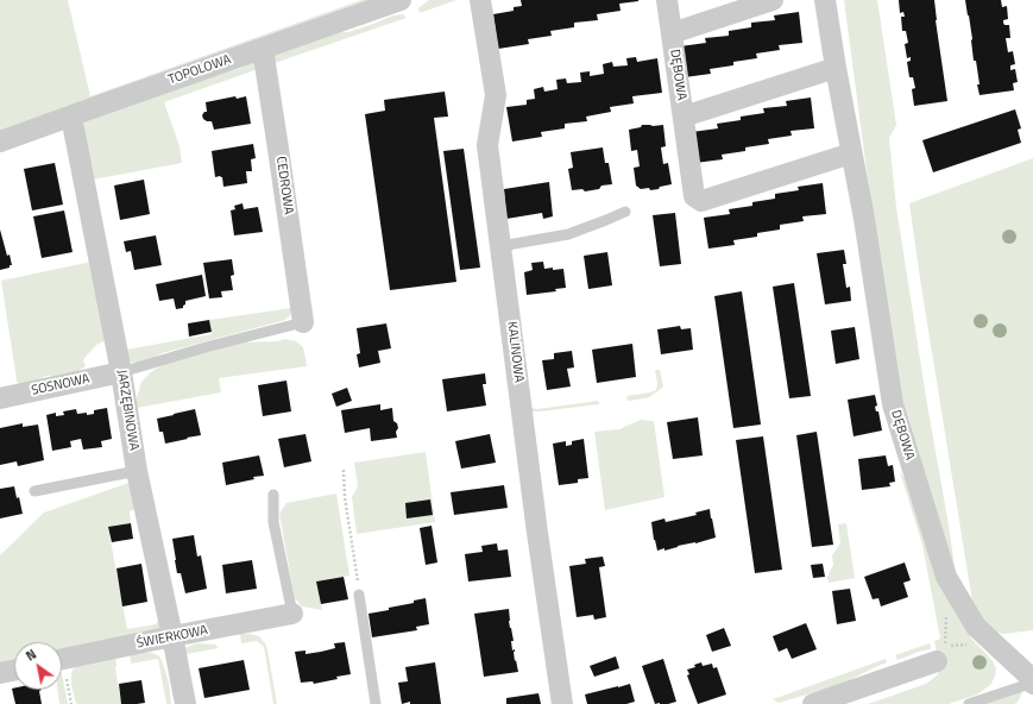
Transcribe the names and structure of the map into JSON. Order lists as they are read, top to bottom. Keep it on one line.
{"streets":{"street":["TOPOLOWA","DĘBOWA","CEDROWA","KALINOWA","SOSNOWA","JARZĘBINOWA","ŚWIERKOWA"]},"crossings":[["TOPOLOWA","CEDROWA"],["TOPOLOWA","JARZĘBINOWA"],["SOSNOWA","JARZĘBINOWA"],["JARZĘBINOWA","ŚWIERKOWA"]],"north":"top left"}
